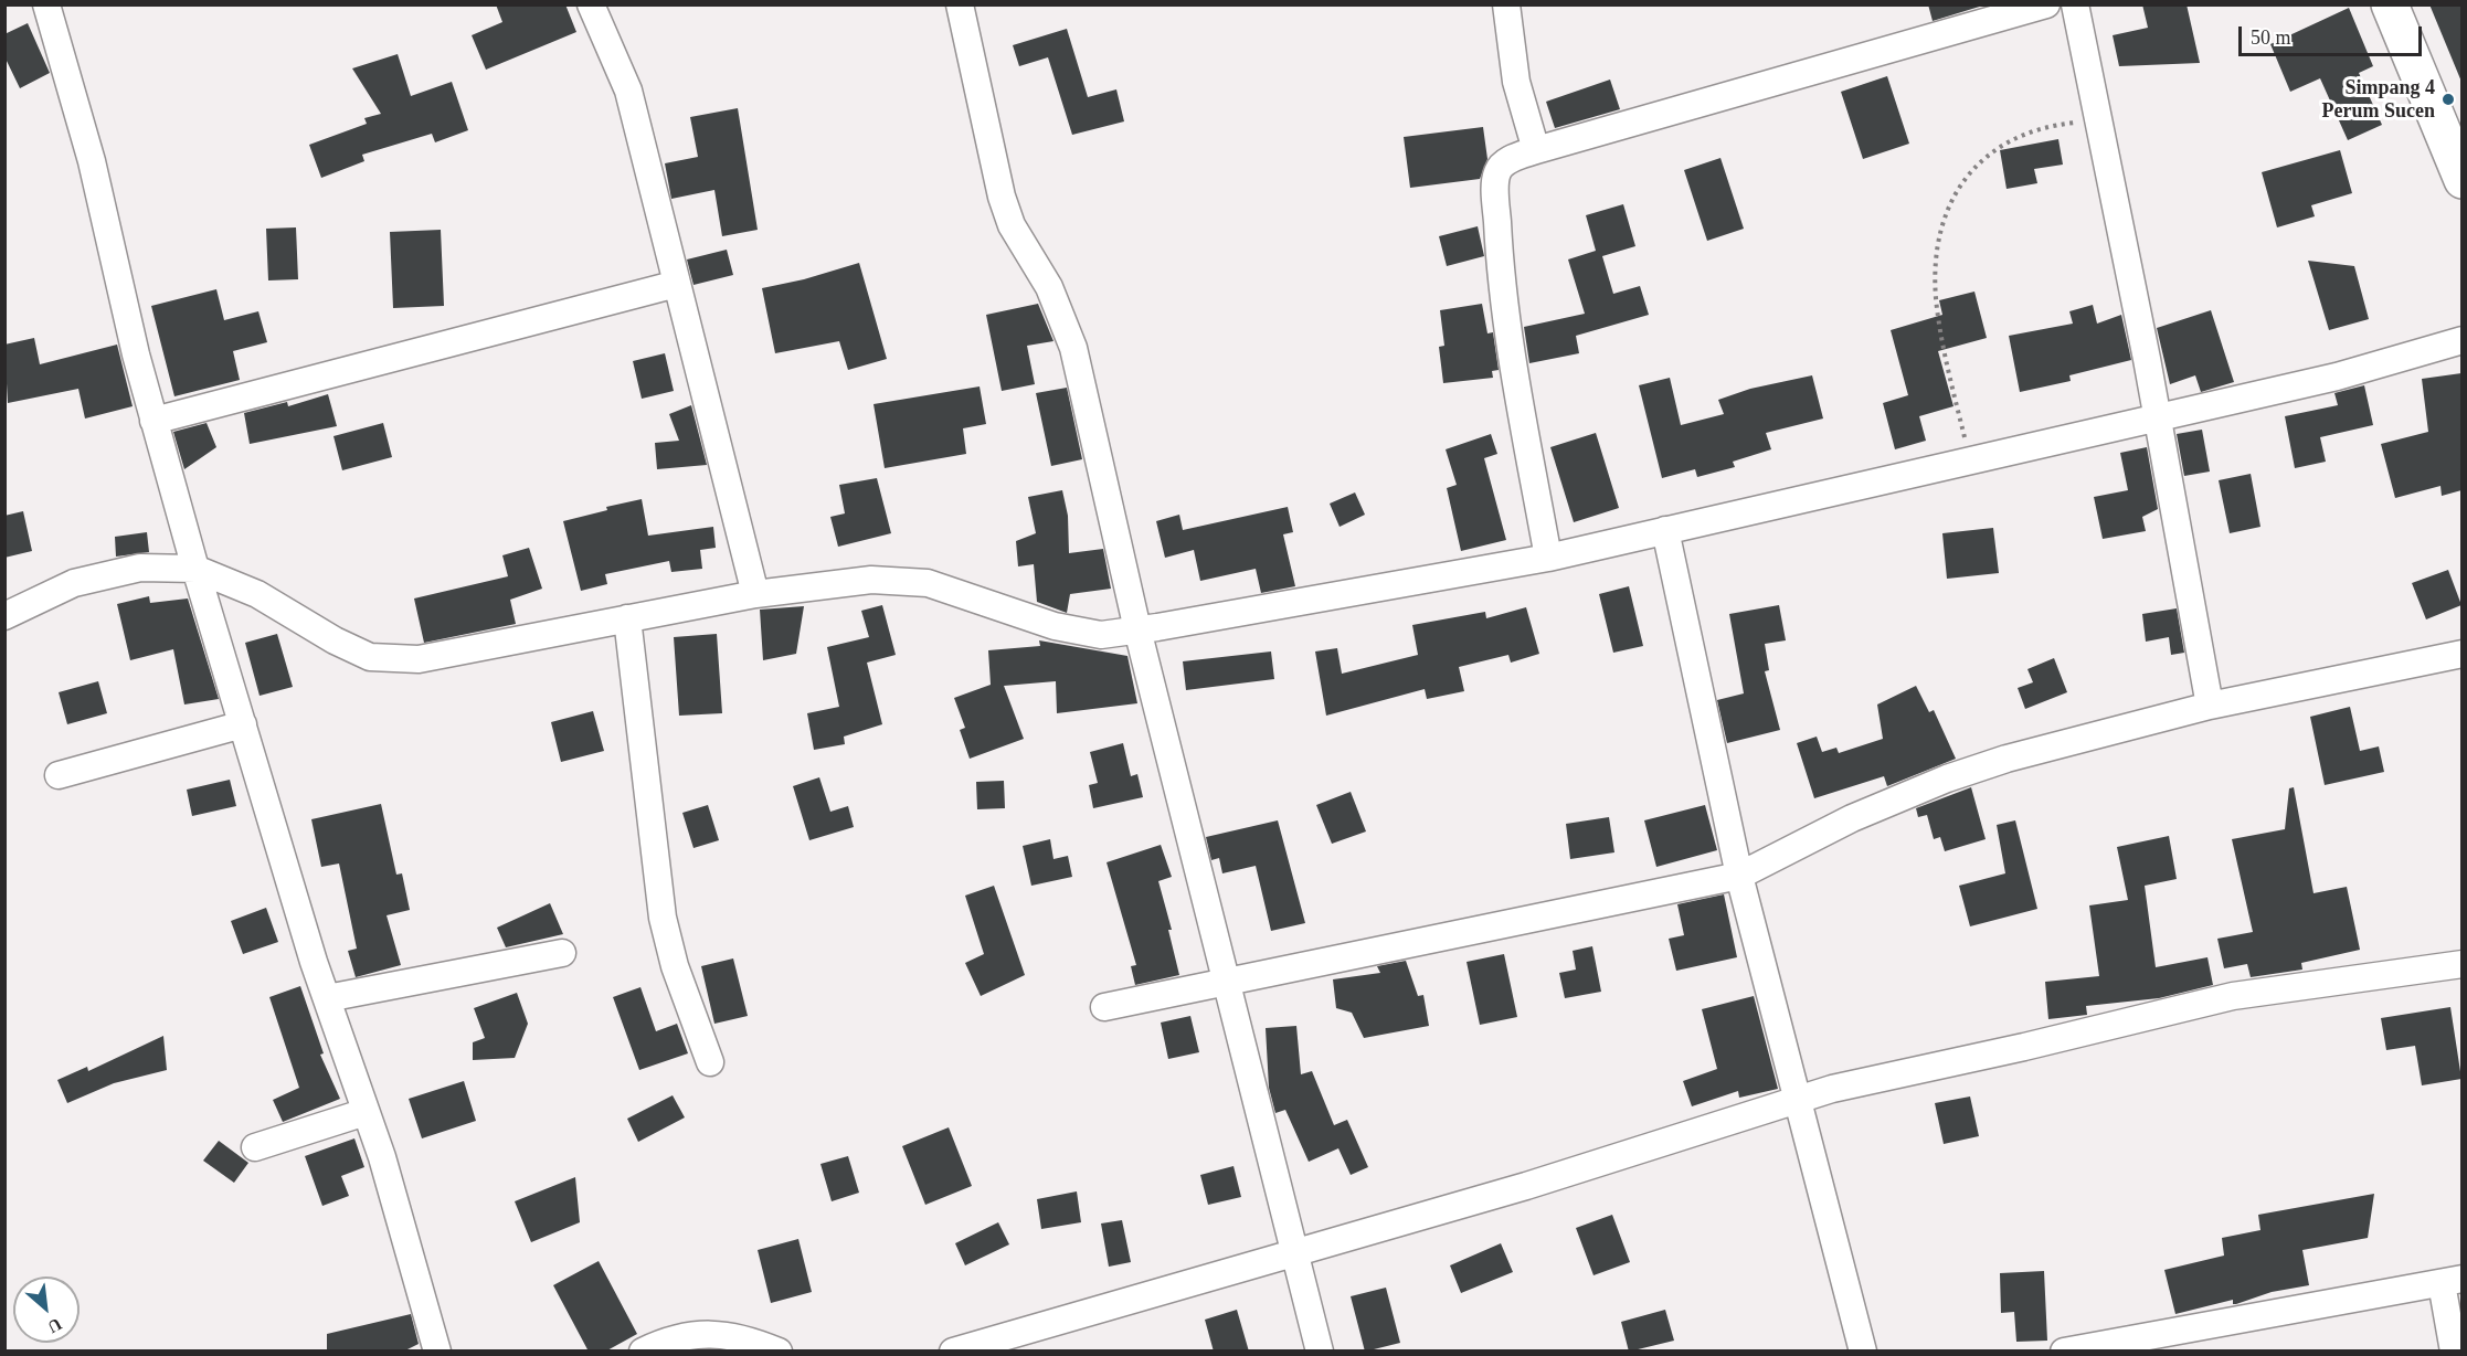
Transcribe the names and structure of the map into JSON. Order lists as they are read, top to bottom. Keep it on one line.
{"places":["Simpang 4 Perum Sucen"],"scale_bar":"50 m","north":"bottom right"}
